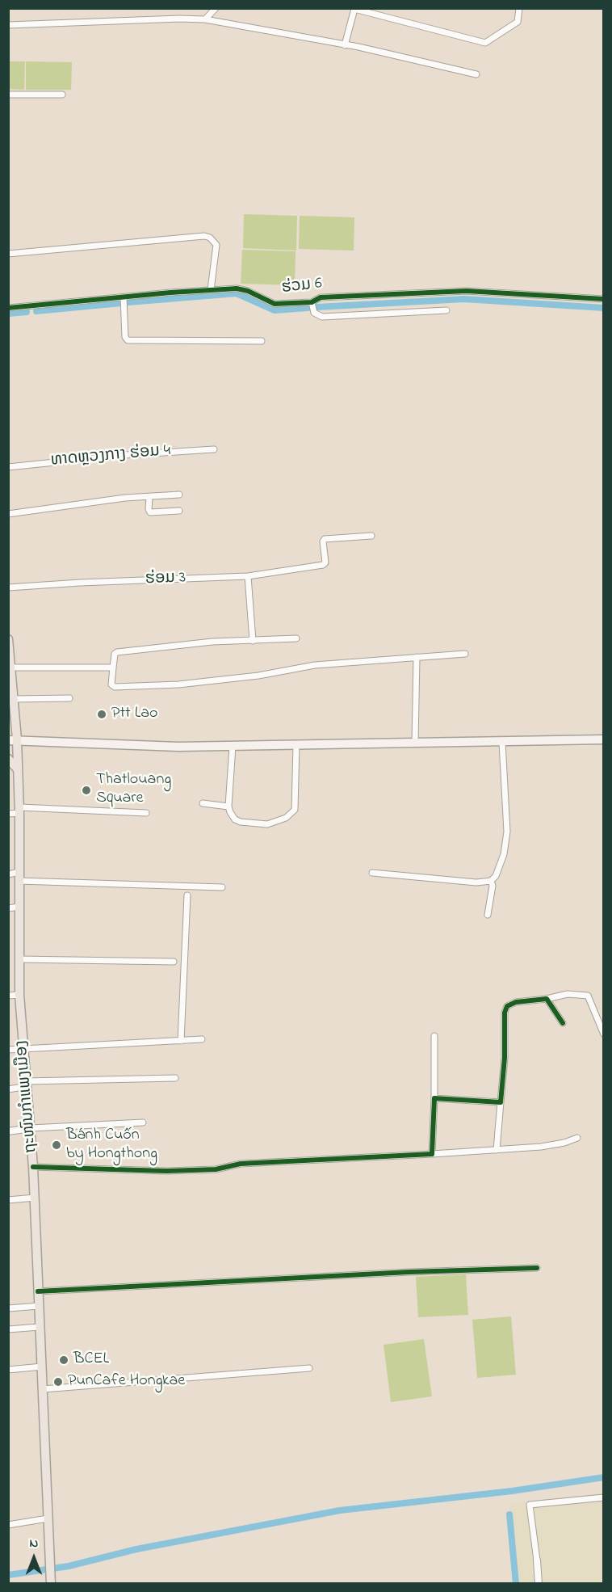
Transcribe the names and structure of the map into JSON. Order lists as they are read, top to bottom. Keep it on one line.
{"streets":{"main road":["ຖະໜົນກຳແພງເມືອງ"],"street":["ຮ່ວມ 6","ທາດຫຼວງກາງ ຮ່ອມ 4","ຮ່ອມ 3"]},"places":["Ptt Lao","Thatlouang Square","Bánh Cuốn by Hongthong","BCEL","PunCafe Hongkae"],"north":"top"}
